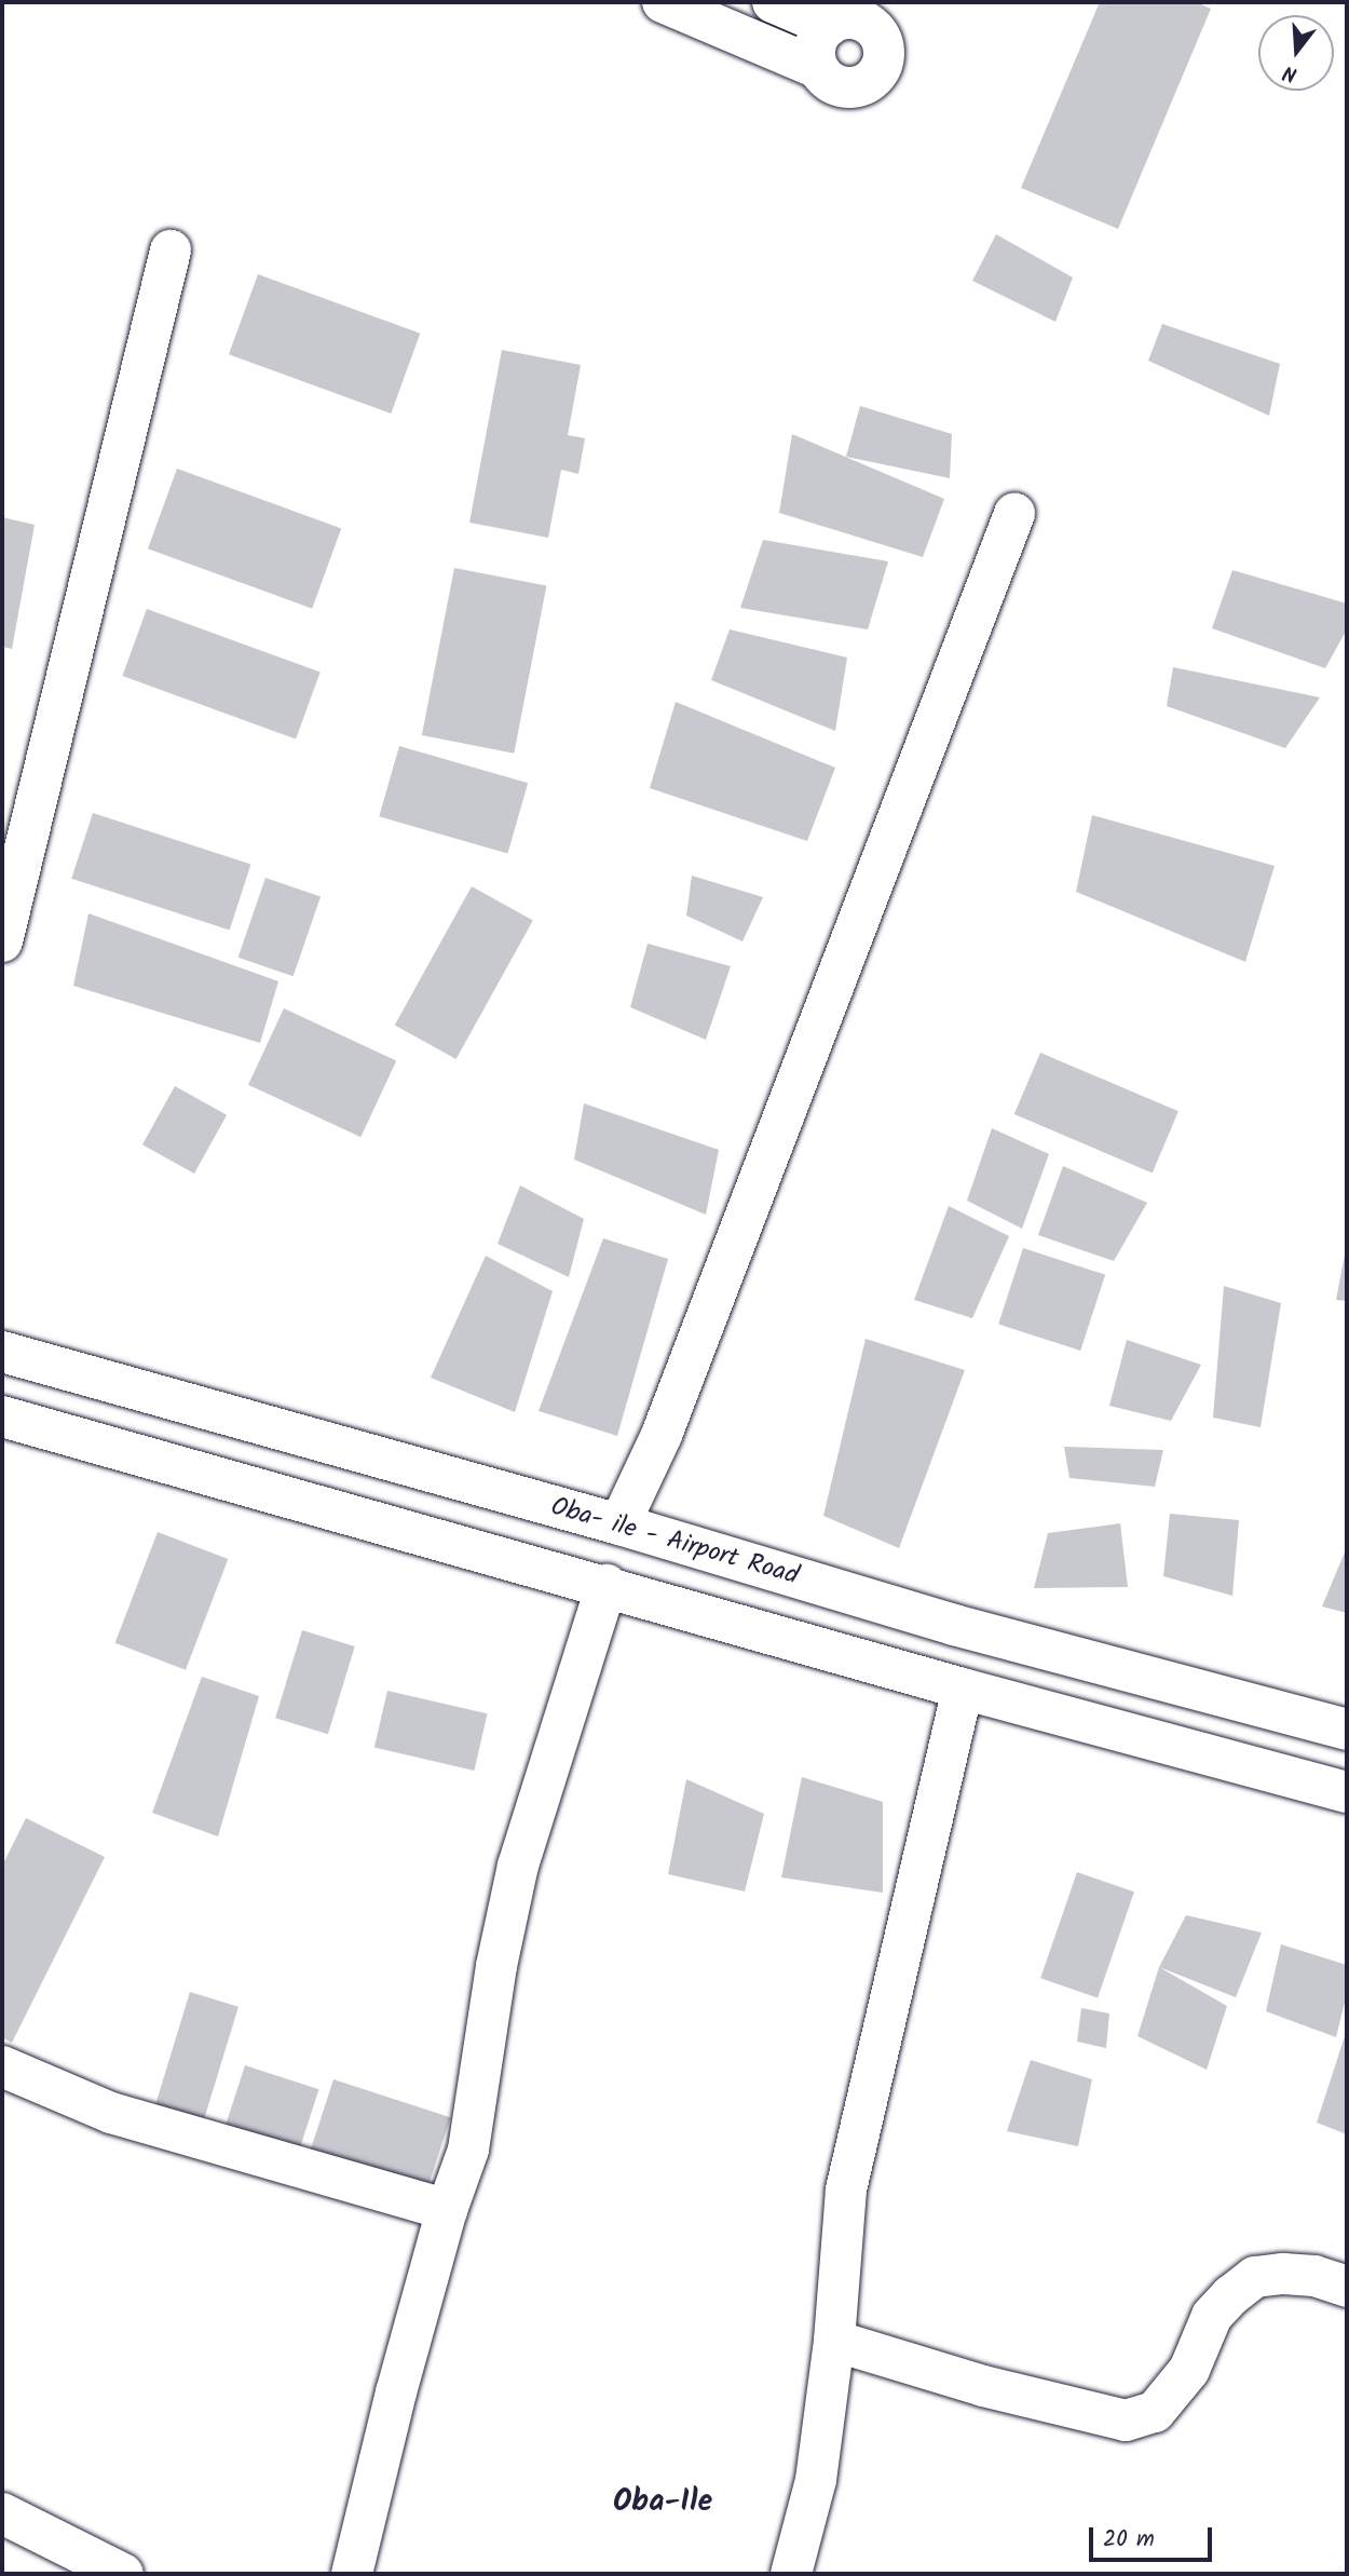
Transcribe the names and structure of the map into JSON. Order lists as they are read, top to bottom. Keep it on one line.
{"streets":{"street":["Oba- ile - Airport Road"]},"districts":["Oba-Ile"],"scale_bar":"20 m","north":"bottom"}
